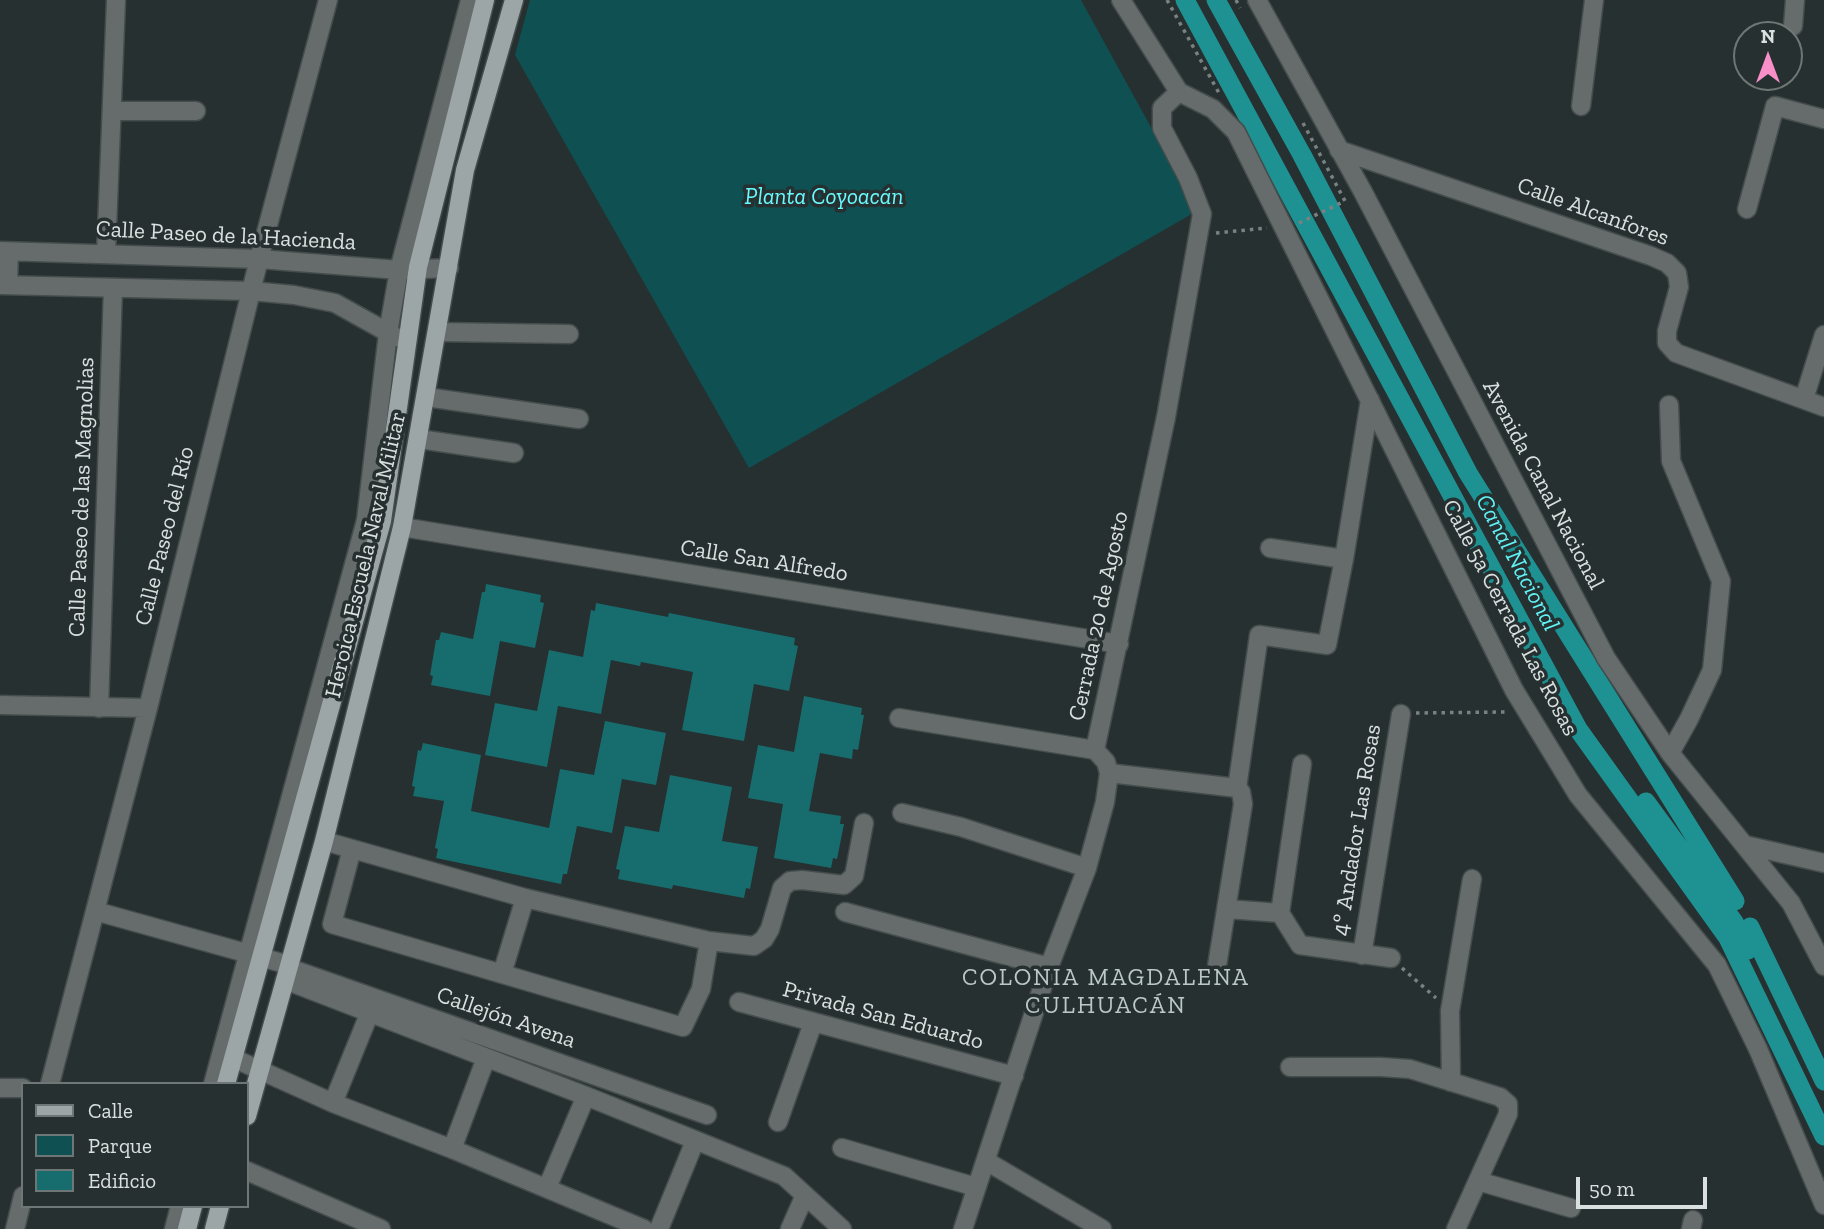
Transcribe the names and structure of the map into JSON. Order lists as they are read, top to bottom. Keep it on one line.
{"streets":{"main road":["Heroica Escuela Naval Militar"],"street":["Calle Alcanfores","Calle Paseo de la Hacienda","Avenida Canal Nacional","Calle Paseo de las Magnolias","Calle Paseo del Río","Calle San Alfredo","Cerrada 20 de Agosto","Calle 5a Cerrada Las Rosas","4º Andador Las Rosas","Privada San Eduardo","Callejón Avena"]},"crossings":[["Calle Alcanfores","Avenida Canal Nacional"],["Calle Paseo de la Hacienda","Calle Paseo del Río"],["Calle Paseo de la Hacienda","Heroica Escuela Naval Militar"],["Heroica Escuela Naval Militar","Calle San Alfredo"],["Heroica Escuela Naval Militar","Callejón Avena"],["Calle San Alfredo","Cerrada 20 de Agosto"],["Cerrada 20 de Agosto","Calle 5a Cerrada Las Rosas"]],"districts":["COLONIA MAGDALENA CULHUACÁN"],"water":["Canal Nacional"],"parks":["Planta Coyoacán"],"legend":["Calle","Parque","Edificio"],"scale_bar":"50 m","north":"top"}
